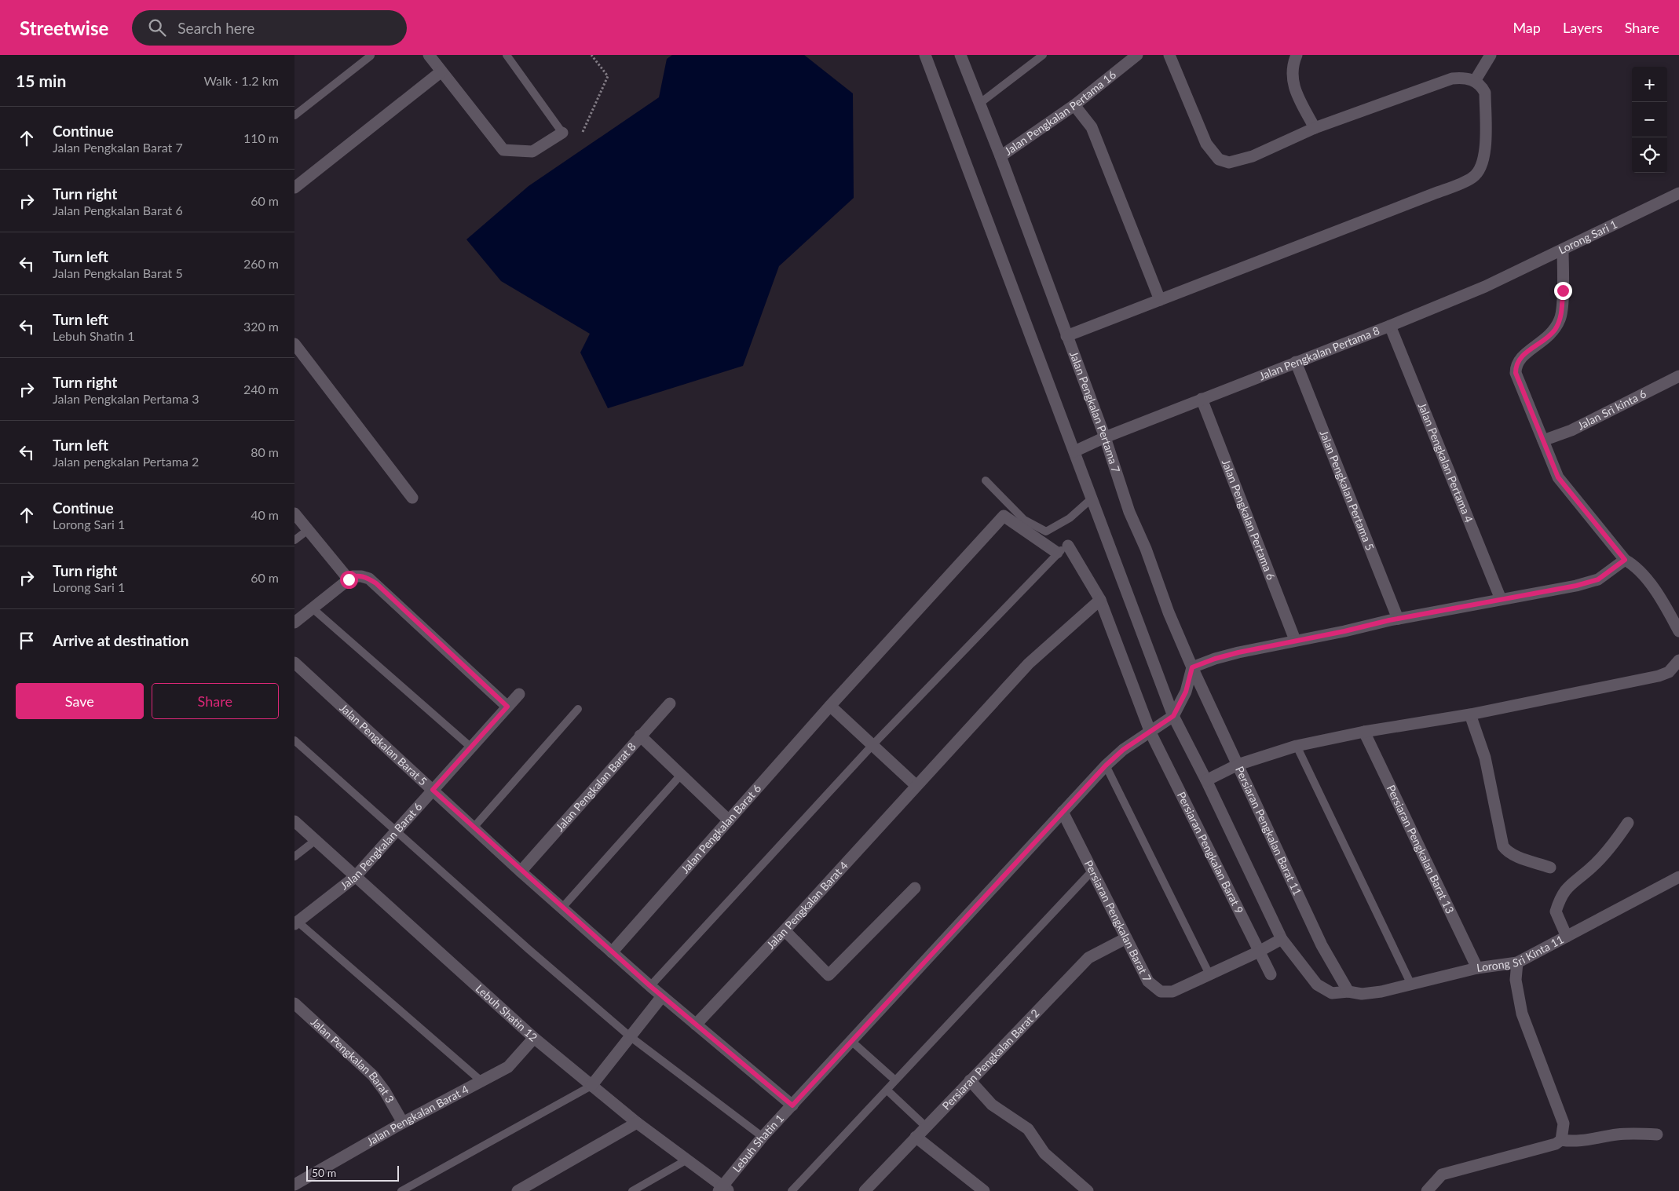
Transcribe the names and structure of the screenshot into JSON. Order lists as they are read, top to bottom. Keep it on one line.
{"streets":{"street":["Jalan Pengkalan Pertama 16","Lorong Sari 1","Jalan Pengkalan Pertama 8","Jalan Sri kinta 6","Jalan Pengkalan Pertama 7","Jalan Pengkalan Pertama 4","Jalan Pengkalan Pertama 5","Jalan Pengkalan Pertama 6","Jalan Pengkalan Barat 5","Jalan Pengkalan Barat 8","Jalan Pengkalan Barat 6","Persiaran Pengkalan Barat 11","Persiaran Pengkalan Barat 13","Persiaran Pengkalan Barat 9","Jalan Pengkalan Barat 4","Persiaran Pengkalan Barat 7","Lorong Sri Kinta 11","Lebuh Shatin 12","Persiaran Pengkalan Barat 2","Jalan Pengkalan Barat 3","Lebuh Shatin 1"]},"crossings":[["Jalan Pengkalan Pertama 16","Jalan Pengkalan Pertama 7"],["Lorong Sari 1","Jalan Pengkalan Pertama 8"],["Lorong Sari 1","Jalan Sri kinta 6"],["Jalan Pengkalan Pertama 8","Jalan Pengkalan Pertama 7"],["Jalan Pengkalan Pertama 8","Jalan Pengkalan Pertama 4"],["Jalan Pengkalan Pertama 8","Jalan Pengkalan Pertama 5"],["Jalan Pengkalan Pertama 8","Jalan Pengkalan Pertama 6"],["Jalan Pengkalan Pertama 8","Lorong Sri Kinta 11"],["Jalan Pengkalan Pertama 7","Persiaran Pengkalan Barat 11"],["Jalan Pengkalan Pertama 7","Lebuh Shatin 1"],["Jalan Pengkalan Barat 5","Jalan Pengkalan Barat 8"],["Jalan Pengkalan Barat 5","Jalan Pengkalan Barat 6"],["Jalan Pengkalan Barat 5","Jalan Pengkalan Barat 4"],["Jalan Pengkalan Barat 5","Lebuh Shatin 1"],["Jalan Pengkalan Barat 6","Lebuh Shatin 12"],["Persiaran Pengkalan Barat 11","Lorong Sri Kinta 11"],["Persiaran Pengkalan Barat 11","Lebuh Shatin 1"],["Persiaran Pengkalan Barat 13","Lorong Sri Kinta 11"],["Persiaran Pengkalan Barat 9","Jalan Pengkalan Barat 4"],["Persiaran Pengkalan Barat 9","Persiaran Pengkalan Barat 7"],["Persiaran Pengkalan Barat 9","Lebuh Shatin 1"],["Jalan Pengkalan Barat 4","Lebuh Shatin 12"],["Jalan Pengkalan Barat 4","Jalan Pengkalan Barat 3"],["Persiaran Pengkalan Barat 7","Lorong Sri Kinta 11"],["Persiaran Pengkalan Barat 7","Persiaran Pengkalan Barat 2"],["Persiaran Pengkalan Barat 7","Lebuh Shatin 1"],["Lorong Sri Kinta 11","Lebuh Shatin 1"],["Lebuh Shatin 12","Lebuh Shatin 1"]],"scale_bar":"50 m","page":{"header":"Streetwise","search":"Search here","nav":["Map","Layers","Share"],"heading":["15 min","Walk · 1.2 km"],"map_buttons":["+","−"],"list":[["Continue","Jalan Pengkalan Barat 7","110 m"],["Turn right","Jalan Pengkalan Barat 6","60 m"],["Turn left","Jalan Pengkalan Barat 5","260 m"],["Turn left","Lebuh Shatin 1","320 m"],["Turn right","Jalan Pengkalan Pertama 3","240 m"],["Turn left","Jalan pengkalan Pertama 2","80 m"],["Continue","Lorong Sari 1","40 m"],["Turn right","Lorong Sari 1","60 m"],"Arrive at destination"],"buttons":["Save","Share"],"scale":"50 m"}}
